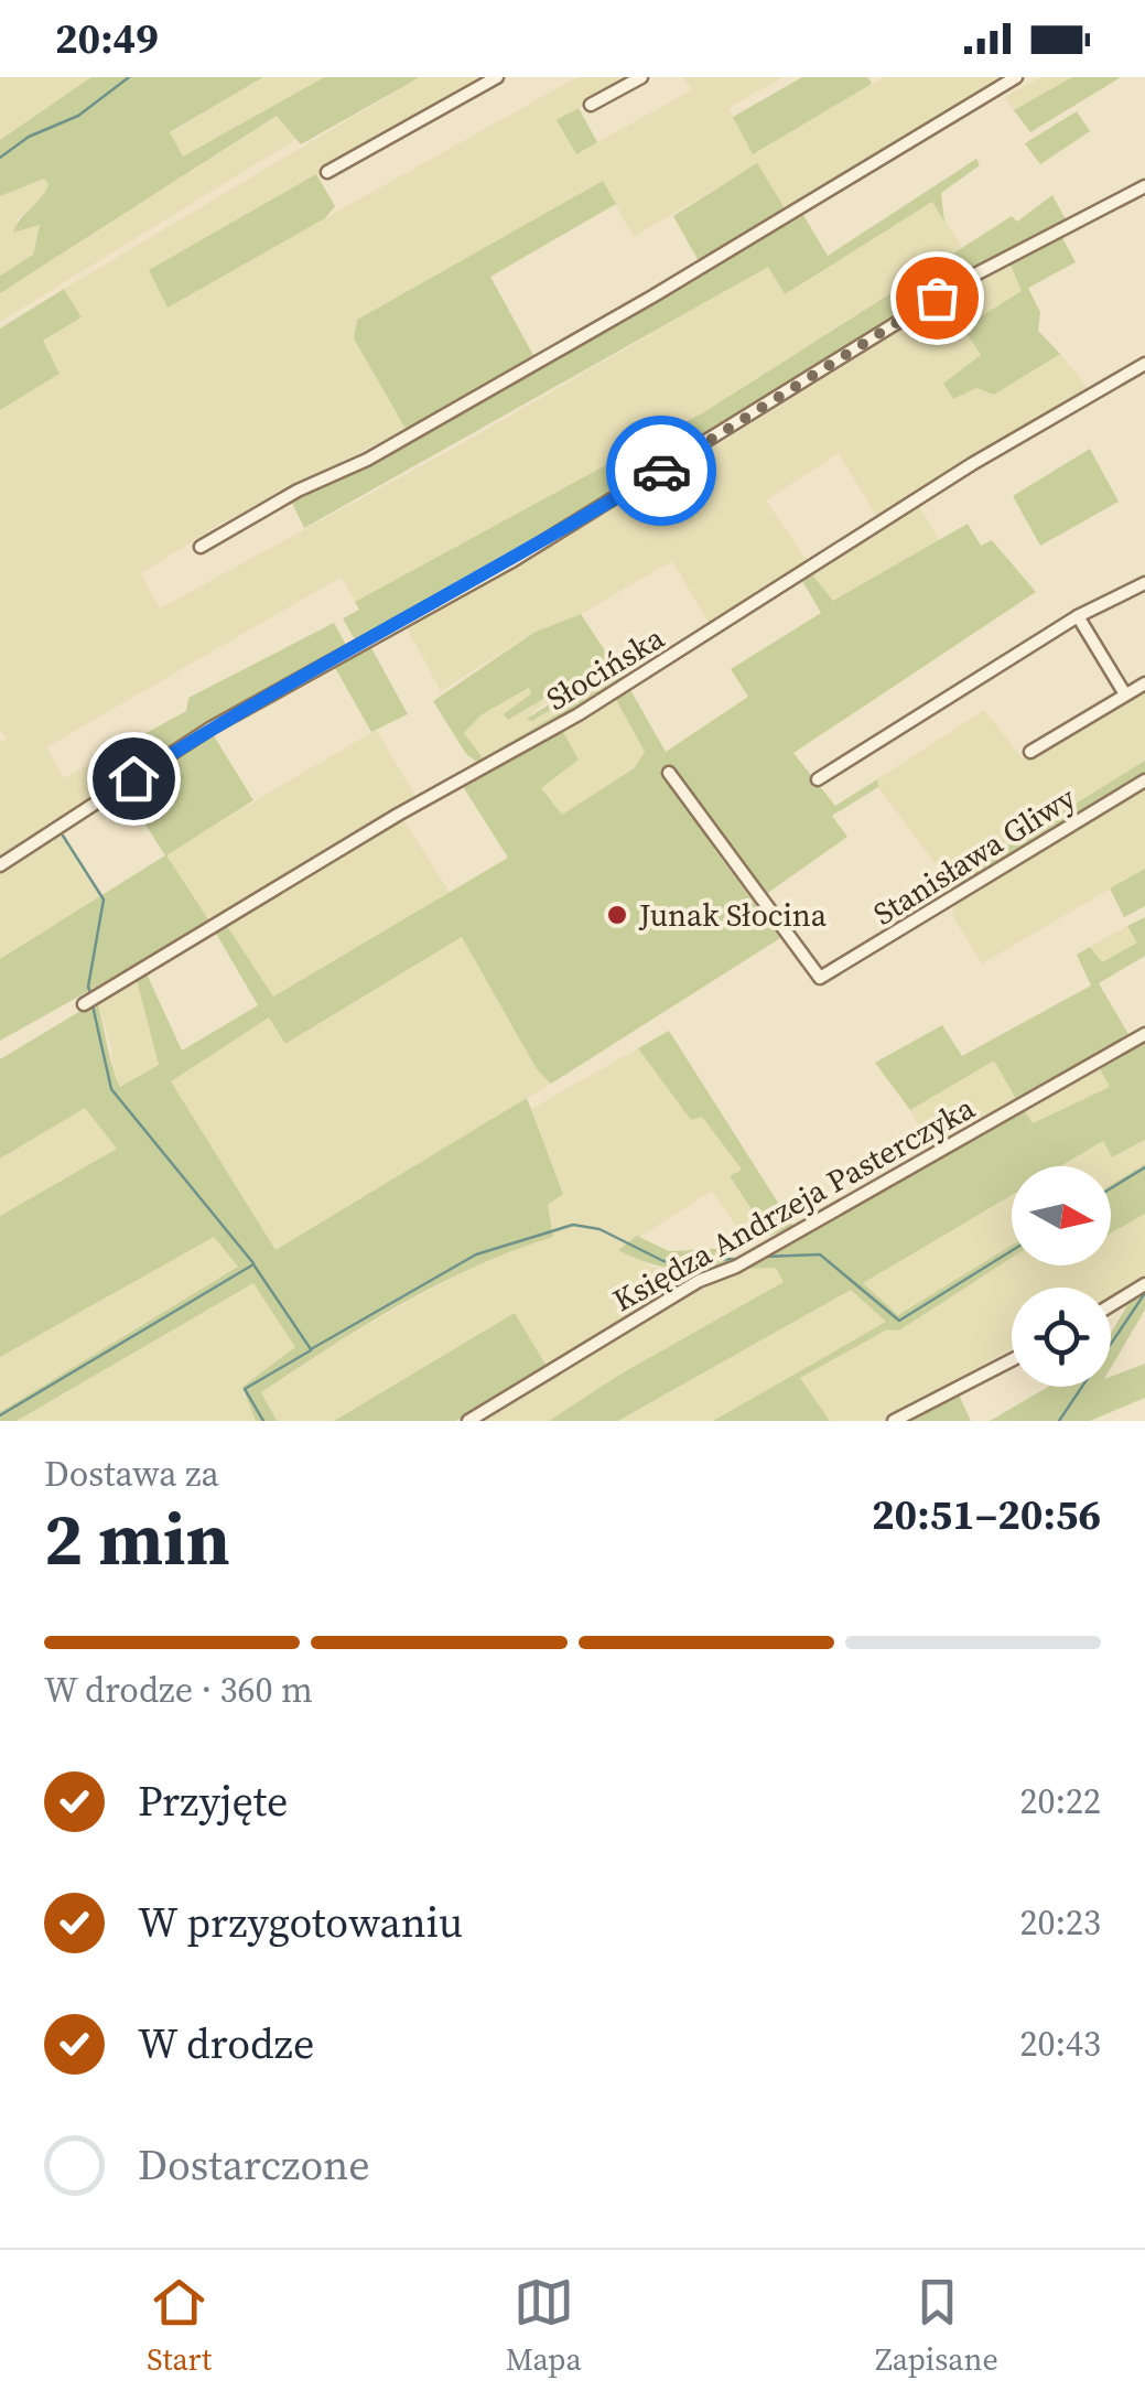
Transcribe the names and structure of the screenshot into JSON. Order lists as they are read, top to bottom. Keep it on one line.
{"streets":{"street":["Słocińska","Stanisława Gliwy","Księdza Andrzeja Pasterczyka"]},"places":["Junak Słocina"],"north":"right","page":{"status":"20:49","heading":["2 min","Dostawa za","20:51–20:56"],"bar":"W drodze · 360 m","list":[["Przyjęte","20:22"],["W przygotowaniu","20:23"],["W drodze","20:43"],"Dostarczone"],"tabs":["Start","Mapa","Zapisane"]}}
